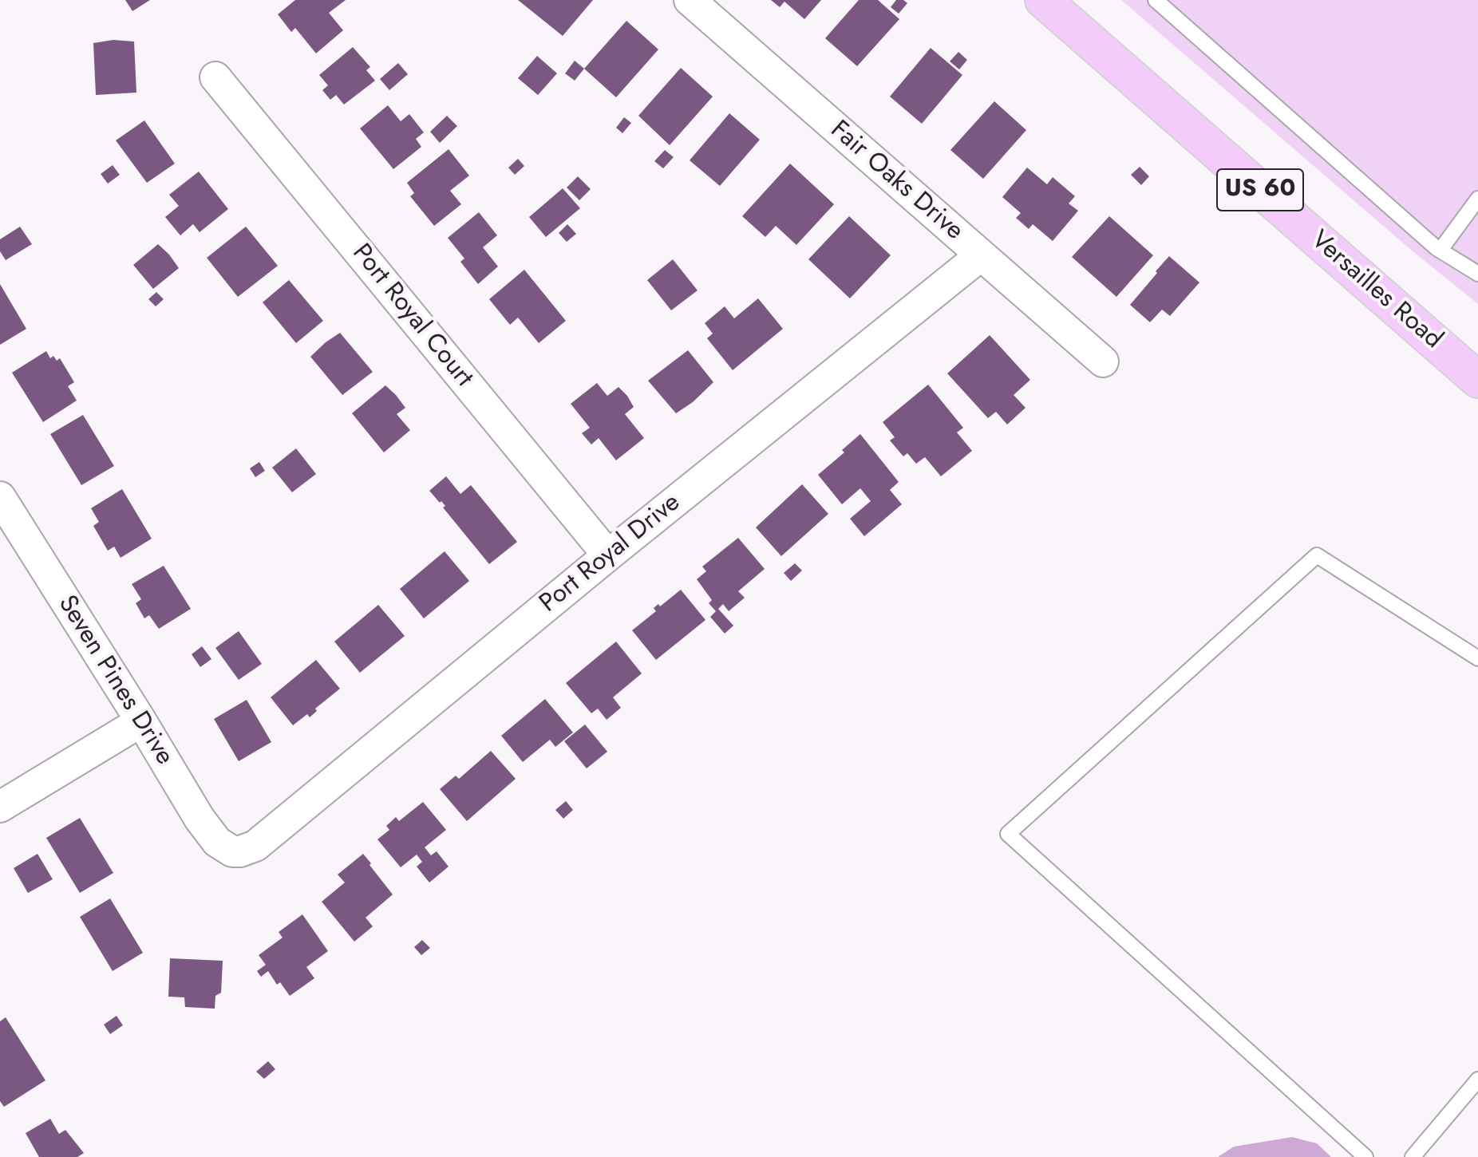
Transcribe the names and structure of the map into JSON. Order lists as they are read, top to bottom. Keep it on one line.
{"streets":{"main road":["US 60","Versailles Road"],"street":["Fair Oaks Drive","Port Royal Court","Port Royal Drive","Seven Pines Drive"]},"crossings":[["Fair Oaks Drive","Port Royal Drive"],["Port Royal Court","Port Royal Drive"],["Port Royal Drive","Seven Pines Drive"]]}
